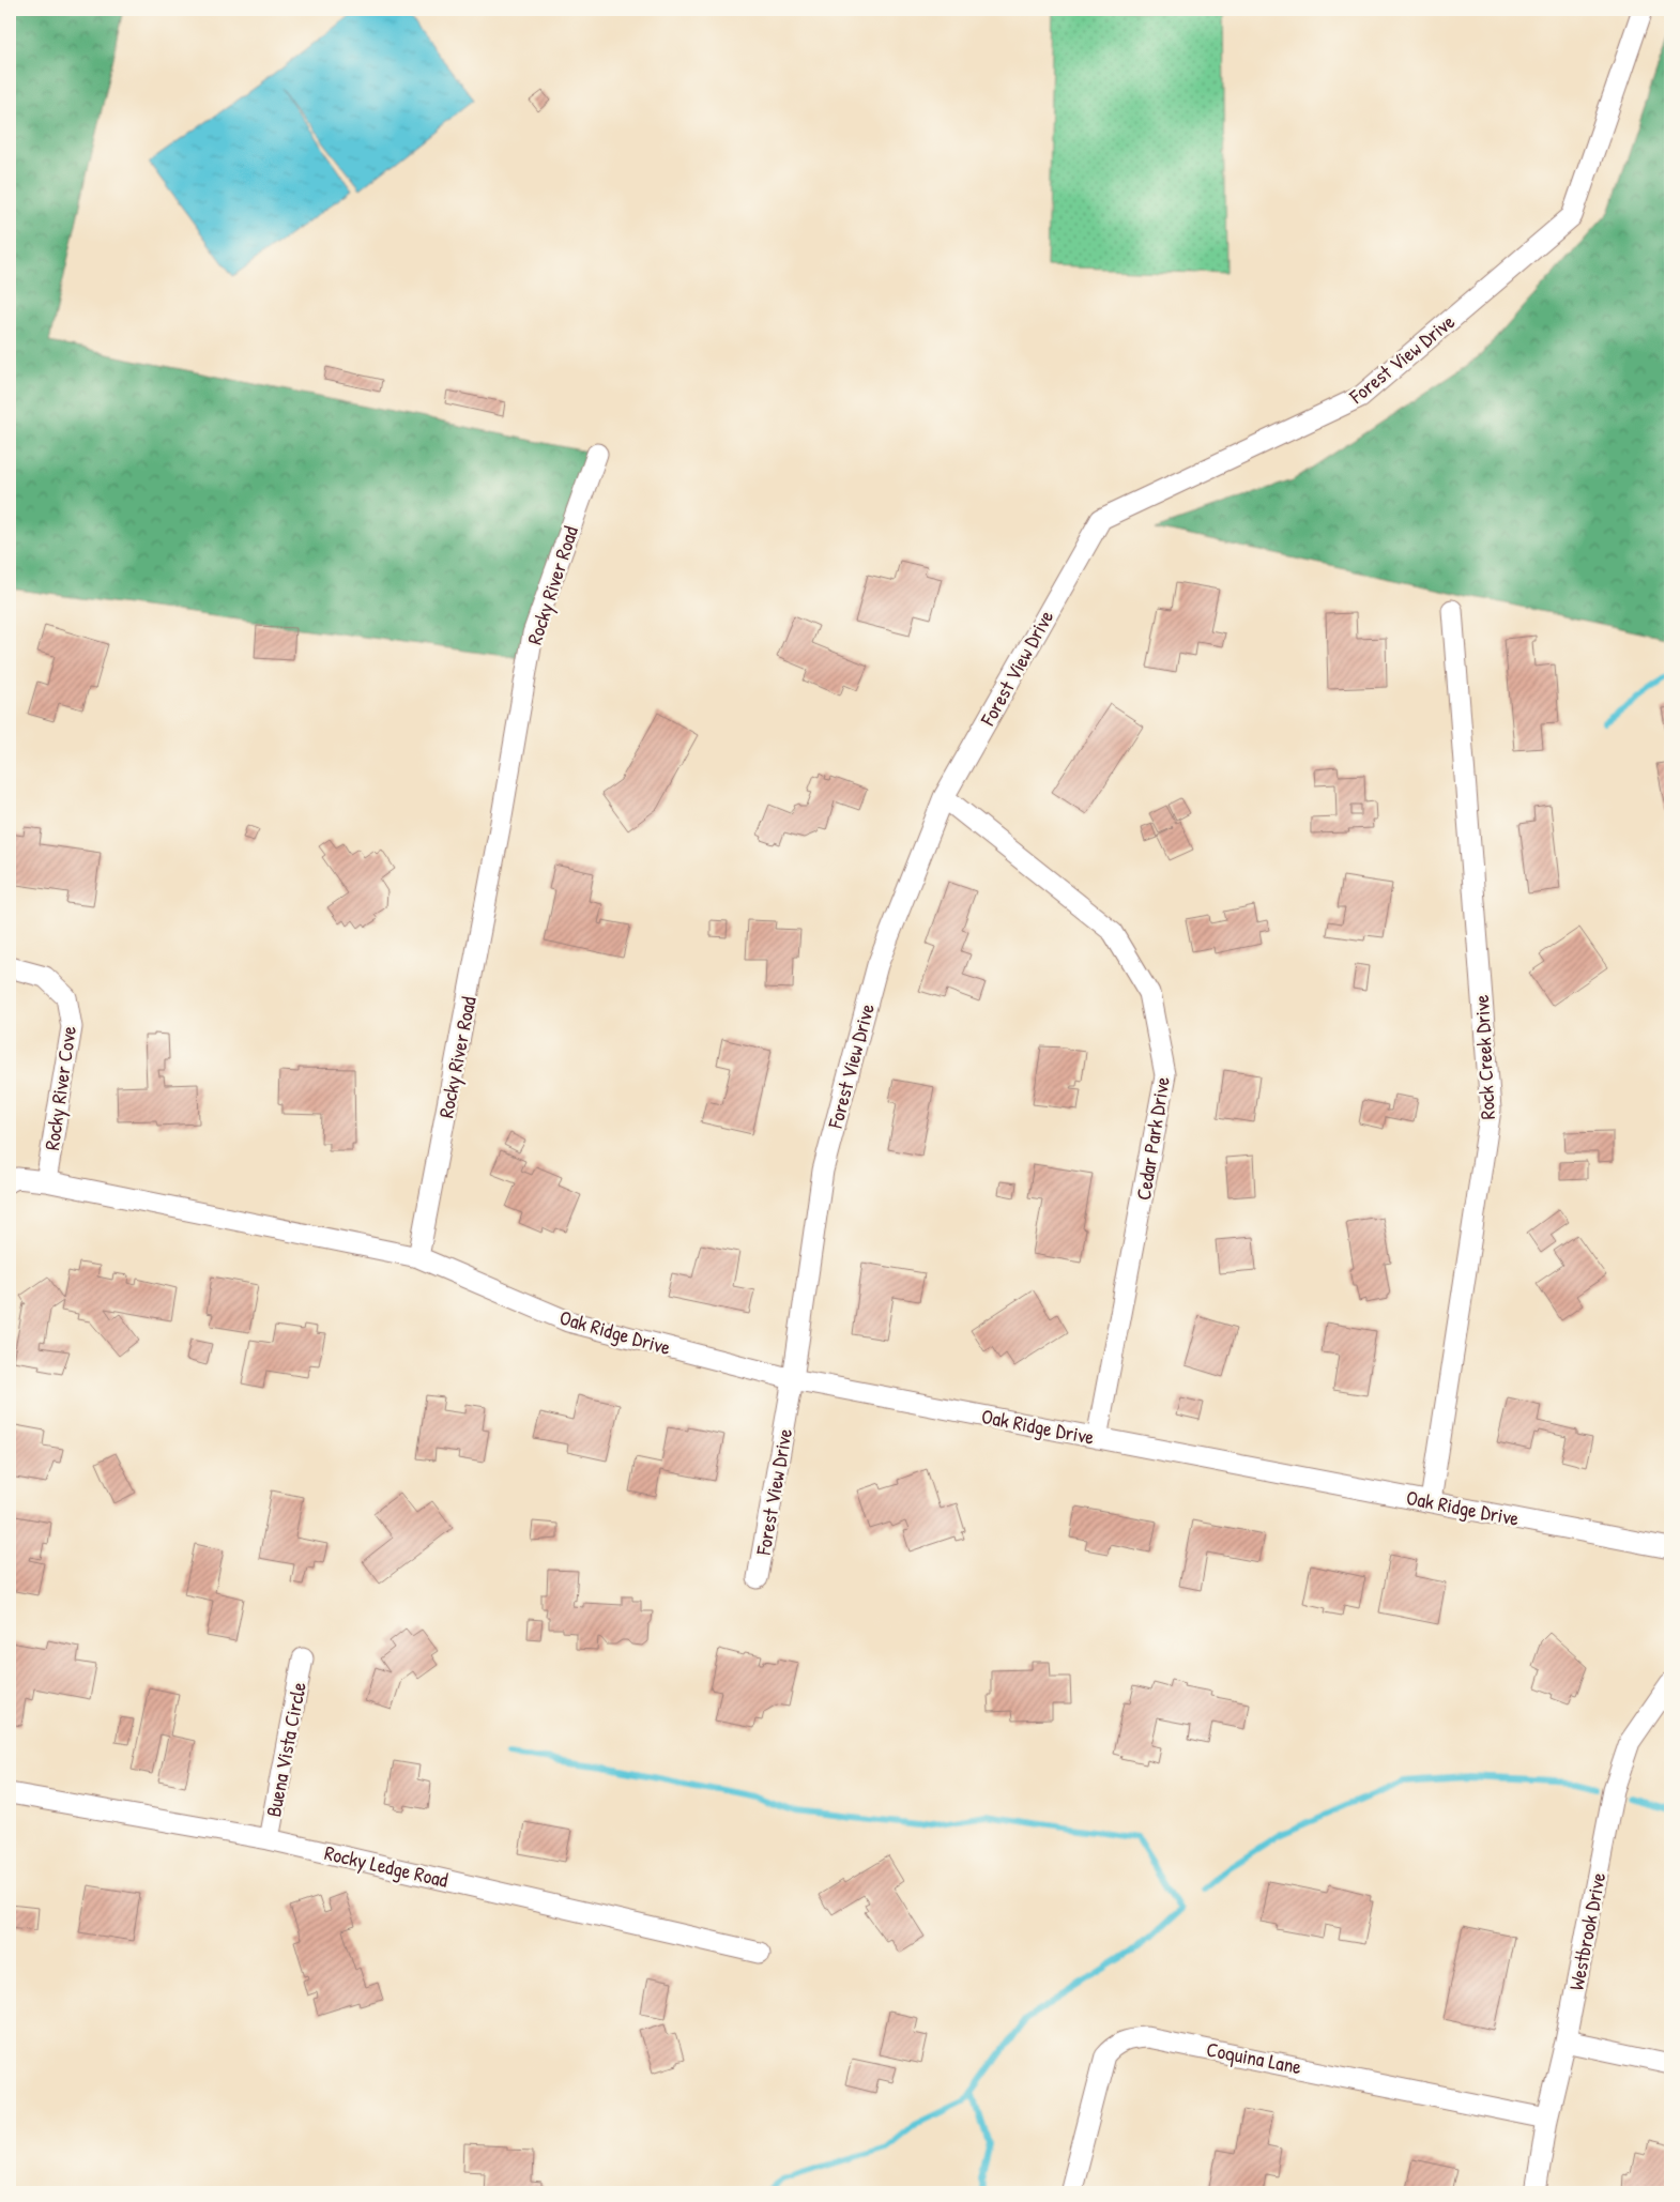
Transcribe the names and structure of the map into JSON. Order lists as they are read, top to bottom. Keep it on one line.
{"streets":{"street":["Forest View Drive","Rocky River Road","Rock Creek Drive","Rocky River Cove","Cedar Park Drive","Oak Ridge Drive","Buena Vista Circle","Rocky Ledge Road","Westbrook Drive","Coquina Lane"]},"crossings":[["Forest View Drive","Cedar Park Drive"],["Forest View Drive","Oak Ridge Drive"],["Rocky River Road","Oak Ridge Drive"],["Rock Creek Drive","Oak Ridge Drive"],["Cedar Park Drive","Oak Ridge Drive"],["Buena Vista Circle","Rocky Ledge Road"],["Westbrook Drive","Coquina Lane"]]}
